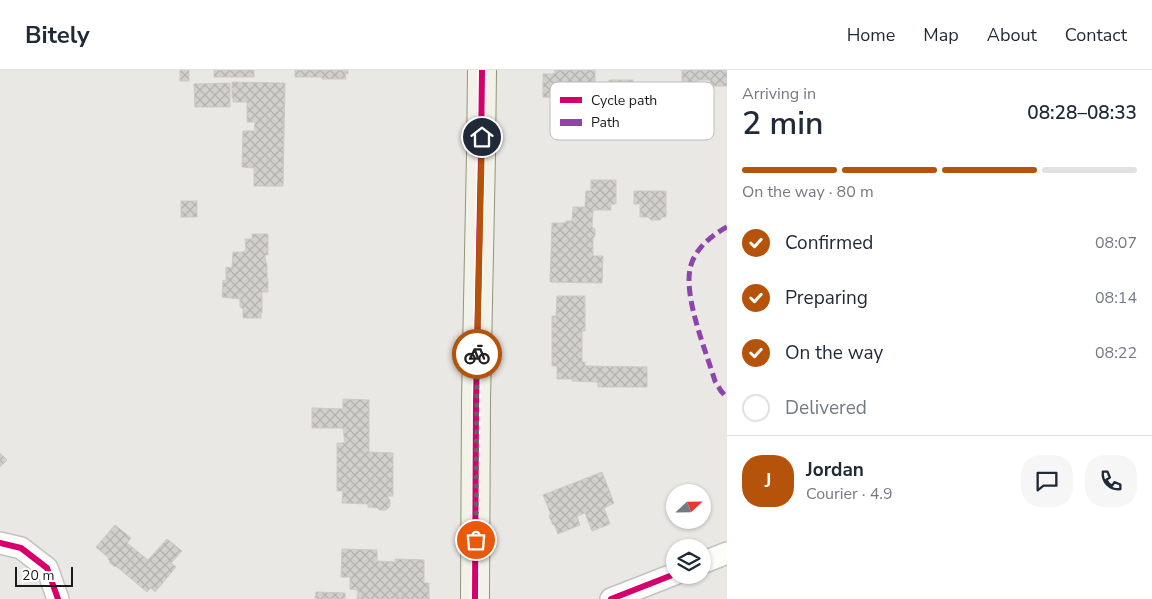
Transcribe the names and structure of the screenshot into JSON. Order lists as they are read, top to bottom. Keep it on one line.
{"legend":["Cycle path","Path"],"scale_bar":"20 m","north":"right","page":{"header":"Bitely","nav":["Home","Map","About","Contact"],"heading":["2 min","Arriving in","08:28–08:33"],"panel":["Jordan","Courier · 4.9"],"bar":"On the way · 80 m","list":[["Confirmed","08:07"],["Preparing","08:14"],["On the way","08:22"],"Delivered"],"round":"J","scale":"20 m"}}
